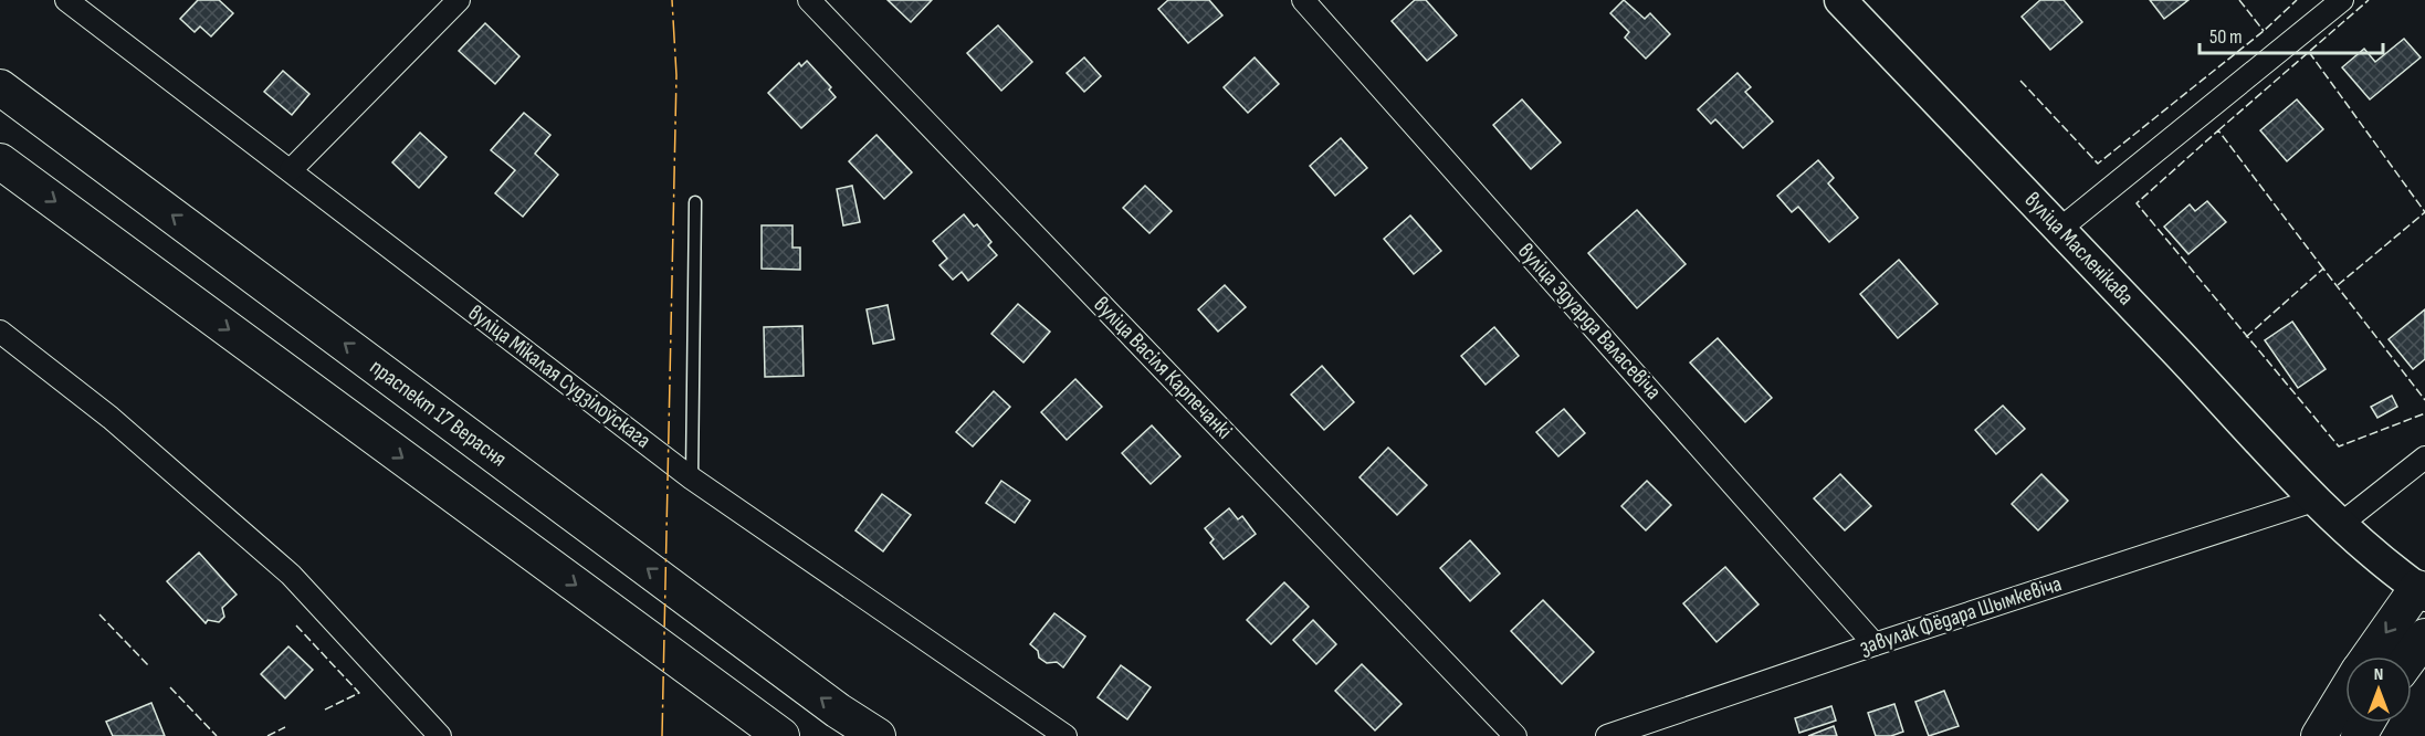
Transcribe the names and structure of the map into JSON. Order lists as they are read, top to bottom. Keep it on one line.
{"streets":{"main road":["вуліца Масленікава","праспект 17 Верасня"],"street":["вуліца Эдуарда Валасевіча","вуліца Васіля Карпечанкі","вуліца Мікалая Судзілоўскага","завулак Фёдара Шымкевіча"]},"crossings":[["вуліца Масленікава","завулак Фёдара Шымкевіча"],["вуліца Эдуарда Валасевіча","завулак Фёдара Шымкевіча"]],"scale_bar":"50 m","north":"top"}
